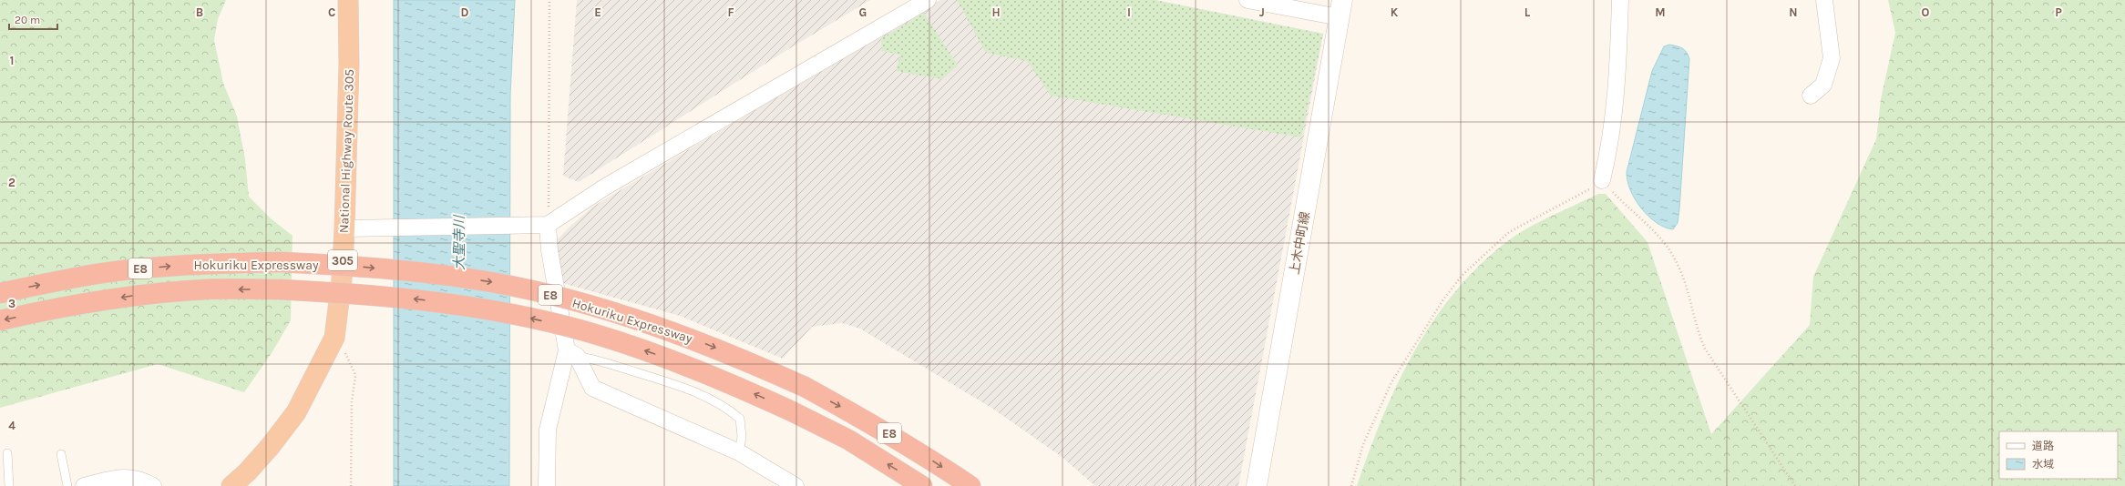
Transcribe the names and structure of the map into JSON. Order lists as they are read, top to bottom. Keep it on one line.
{"streets":{"highway":["National Highway Route 305","305","Hokuriku Expressway","E8"],"main road":["上木中町線"]},"water":["大聖寺川"],"legend":["道路","水域"],"scale_bar":"20 m","grid":{"columns":["B","C","D","E","F","G","H","I","J","K","L","M","N","O","P"],"rows":["1","2","3","4"]}}
